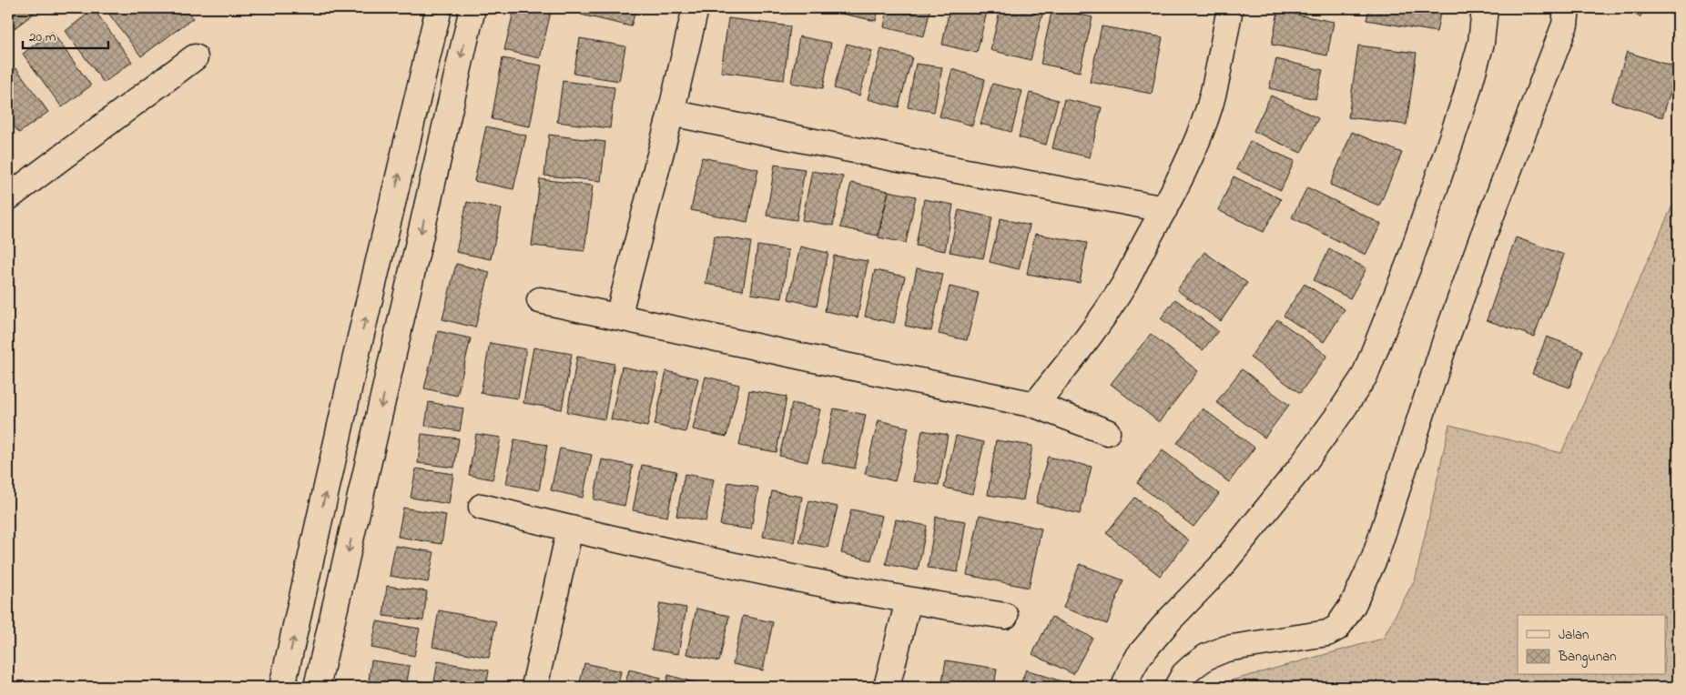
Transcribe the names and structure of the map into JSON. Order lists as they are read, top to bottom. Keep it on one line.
{"legend":["Jalan","Bangunan"],"scale_bar":"20 m"}
